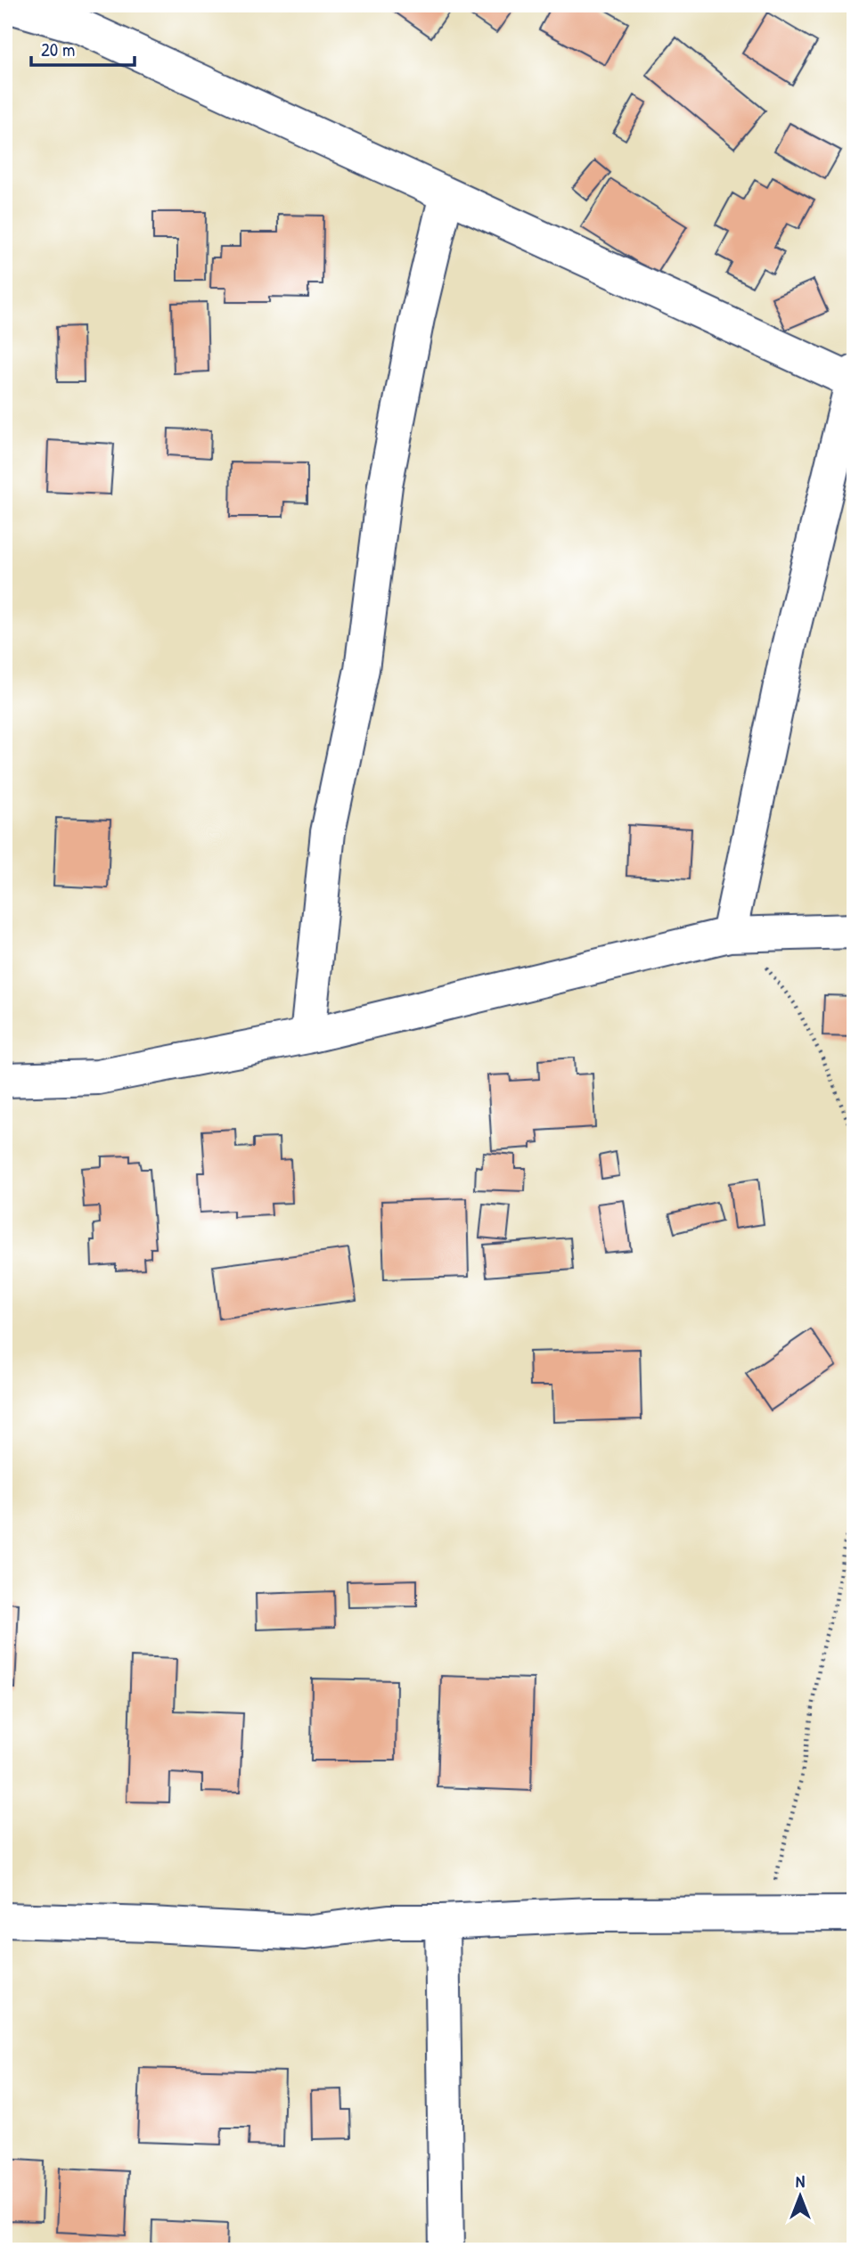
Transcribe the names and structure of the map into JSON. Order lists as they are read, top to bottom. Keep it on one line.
{"scale_bar":"20 m","north":"top"}
